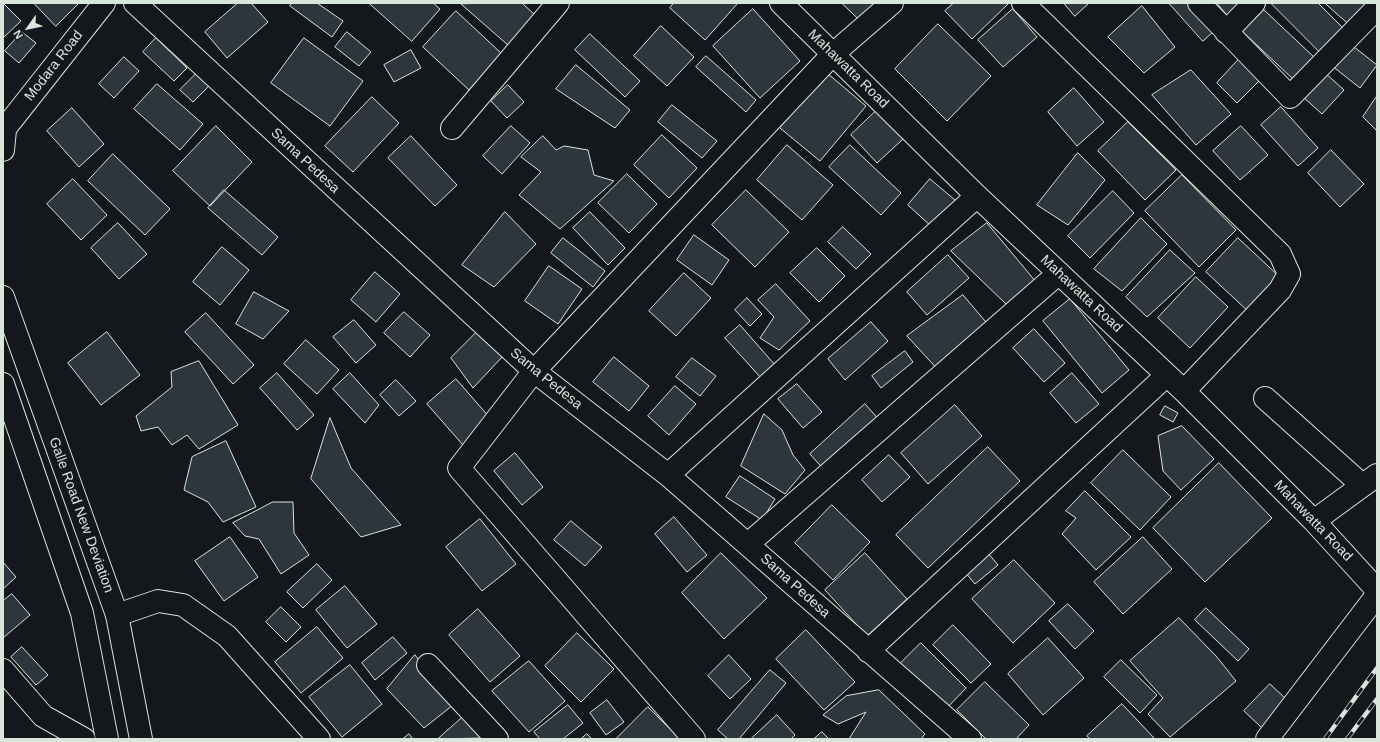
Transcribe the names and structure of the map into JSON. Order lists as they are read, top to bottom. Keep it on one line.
{"streets":{"street":["Modara Road","Mahawatta Road","Sama Pedesa","Galle Road New Deviation"]},"north":"bottom left"}
